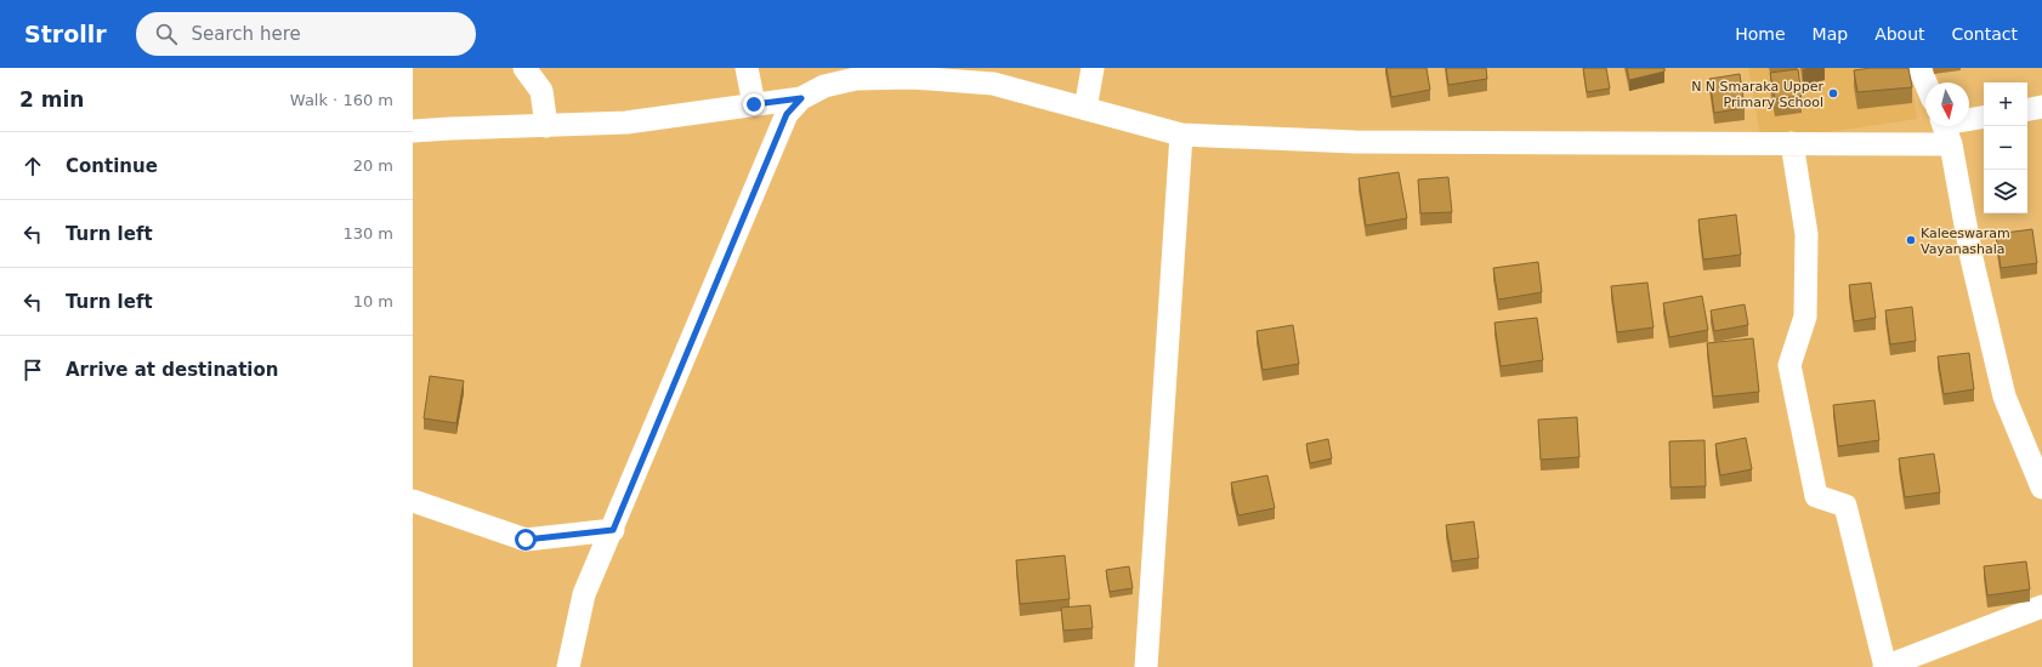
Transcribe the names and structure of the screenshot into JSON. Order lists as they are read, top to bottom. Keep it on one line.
{"places":["N N Smaraka Upper Primary School","Kaleeswaram Vayanashala"],"north":"bottom","page":{"header":"Strollr","search":"Search here","nav":["Home","Map","About","Contact"],"heading":["2 min","Walk · 160 m"],"map_buttons":["+","−"],"list":[["Continue","20 m"],["Turn left","130 m"],["Turn left","10 m"],"Arrive at destination"]}}
